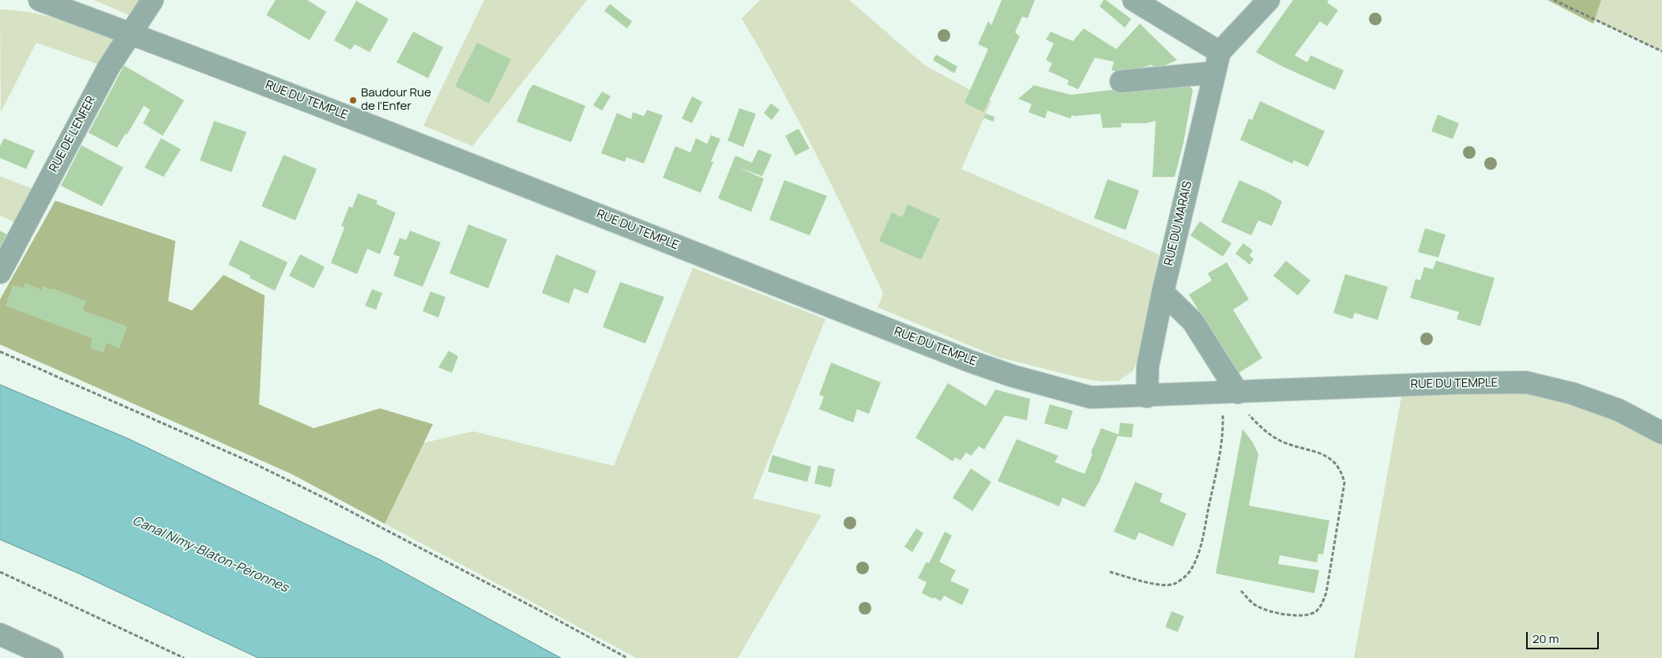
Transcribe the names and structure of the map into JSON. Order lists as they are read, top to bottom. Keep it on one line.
{"streets":{"street":["RUE DU TEMPLE","RUE DE L'ENFER","RUE DU MARAIS"]},"crossings":[["RUE DU TEMPLE","RUE DE L'ENFER"],["RUE DU TEMPLE","RUE DU MARAIS"]],"water":["Canal Nimy-Blaton-Péronnes"],"places":["Baudour Rue de l'Enfer"],"scale_bar":"20 m"}
